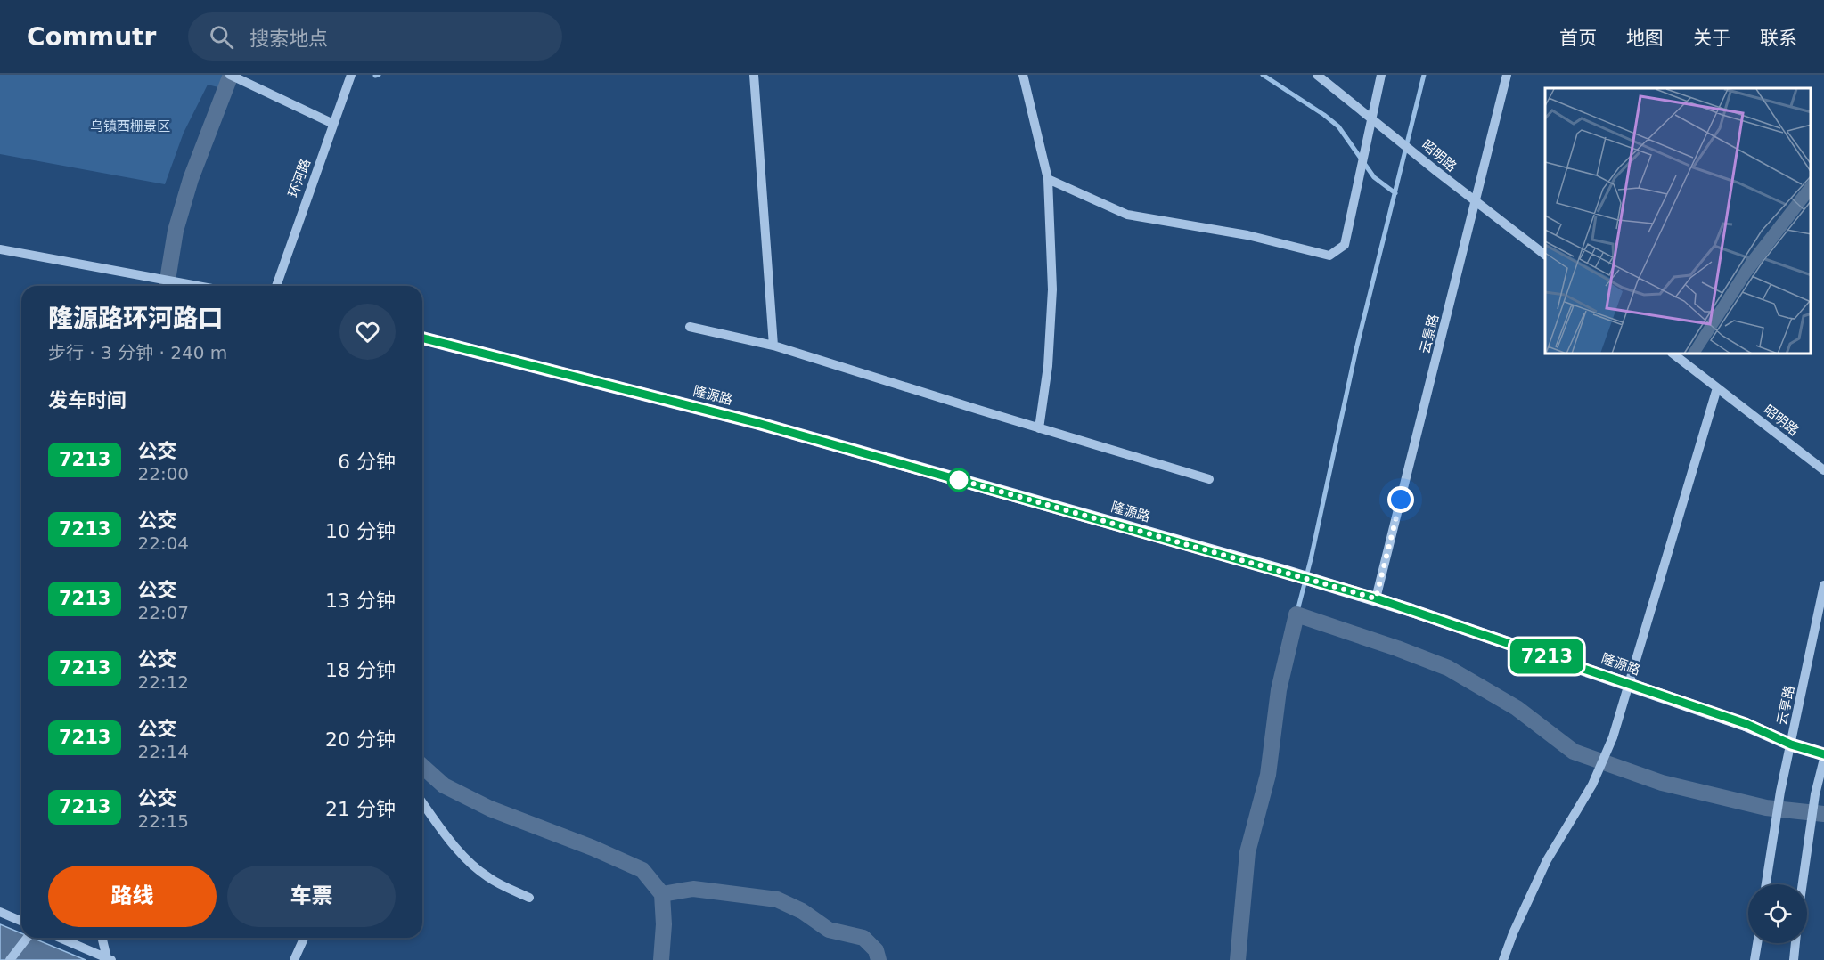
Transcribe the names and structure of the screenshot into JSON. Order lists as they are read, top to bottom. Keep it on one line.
{"streets":{"main road":["隆源路"],"street":["昭明路","环河路","云景路","云享路"]},"crossings":[["昭明路","云景路"],["云景路","隆源路"],["隆源路","云享路"]],"parks":["乌镇西栅景区"],"lines":["bus line 7213"],"page":{"header":"Commutr","search":"搜索地点","nav":["首页","地图","关于","联系"],"on_map":"7213","heading":[["隆源路环河路口","步行 · 3 分钟 · 240 m"],"发车时间"],"list":[{"mark":"7213","name":"公交","note":"22:00","value":"6 分钟"},{"mark":"7213","name":"公交","note":"22:04","value":"10 分钟"},{"mark":"7213","name":"公交","note":"22:07","value":"13 分钟"},{"mark":"7213","name":"公交","note":"22:12","value":"18 分钟"},{"mark":"7213","name":"公交","note":"22:14","value":"20 分钟"},{"mark":"7213","name":"公交","note":"22:15","value":"21 分钟"}],"buttons":["路线","车票"]}}
